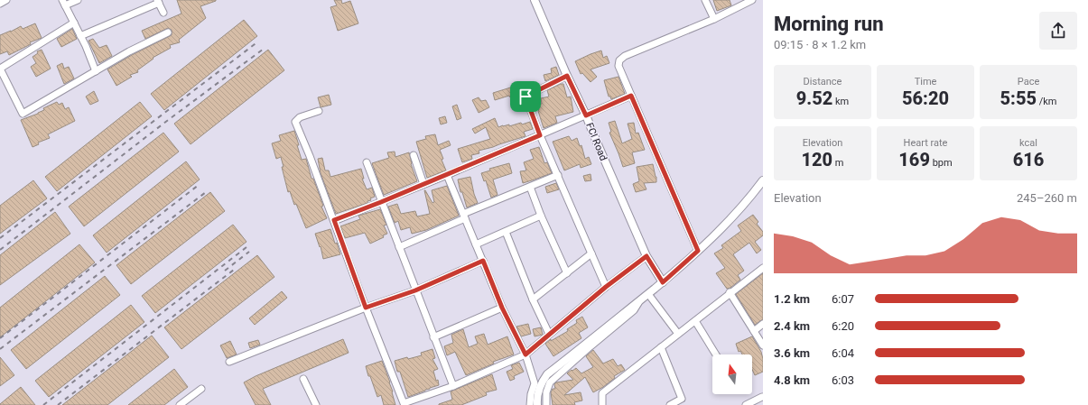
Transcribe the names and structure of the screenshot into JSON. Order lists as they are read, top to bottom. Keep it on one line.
{"streets":{"street":["FCI Road"]},"north":"top","page":{"heading":["Morning run","09:15 · 8 × 1.2 km"],"stats":[["Distance","9.52 km"],["Time","56:20"],["Pace","5:55 /km"],["Elevation","120 m"],["Heart rate","169 bpm"],["kcal","616"]],"chart":["Elevation","245–260 m"],"list":[{"name":"1.2 km","note":"6:07"},{"name":"2.4 km","note":"6:20"},{"name":"3.6 km","note":"6:04"},{"name":"4.8 km","note":"6:03"}]}}
